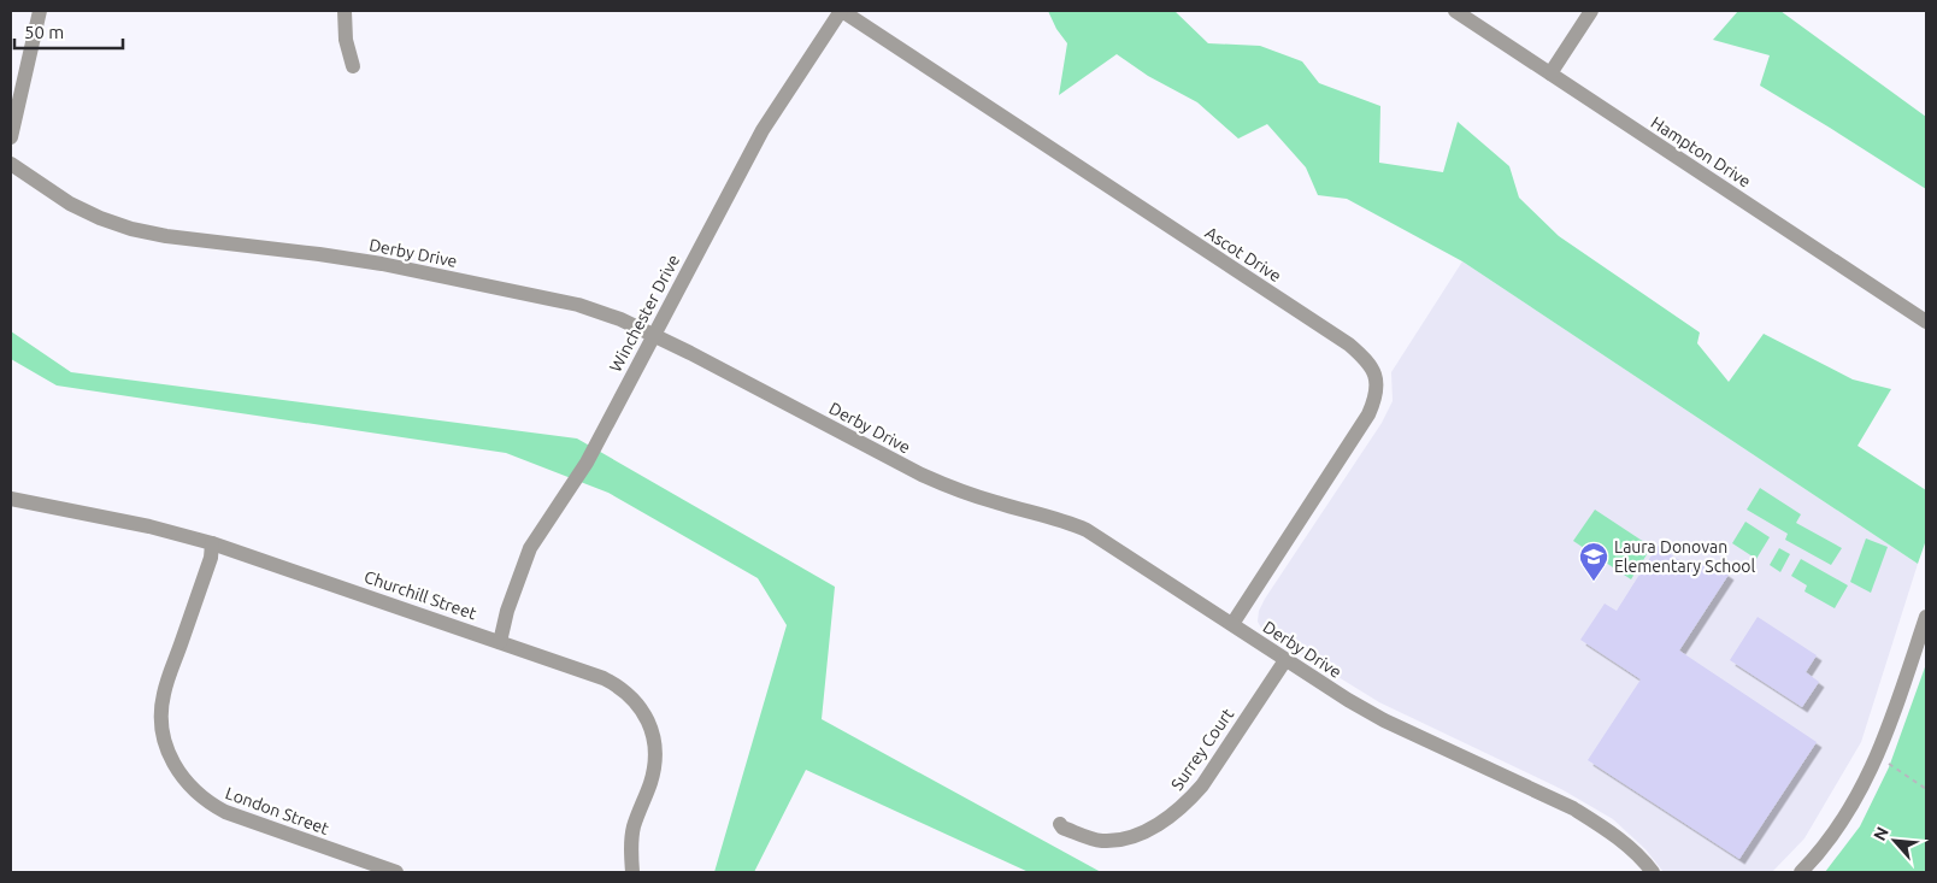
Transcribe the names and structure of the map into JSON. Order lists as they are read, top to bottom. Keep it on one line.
{"streets":{"street":["Hampton Drive","Derby Drive","Ascot Drive","Winchester Drive","Churchill Street","Surrey Court","London Street"]},"crossings":[["Derby Drive","Ascot Drive"],["Derby Drive","Winchester Drive"],["Derby Drive","Surrey Court"],["Ascot Drive","Winchester Drive"],["Winchester Drive","Churchill Street"],["Churchill Street","London Street"]],"places":{"school or university":["Laura Donovan Elementary School"]},"scale_bar":"50 m","north":"top left"}
